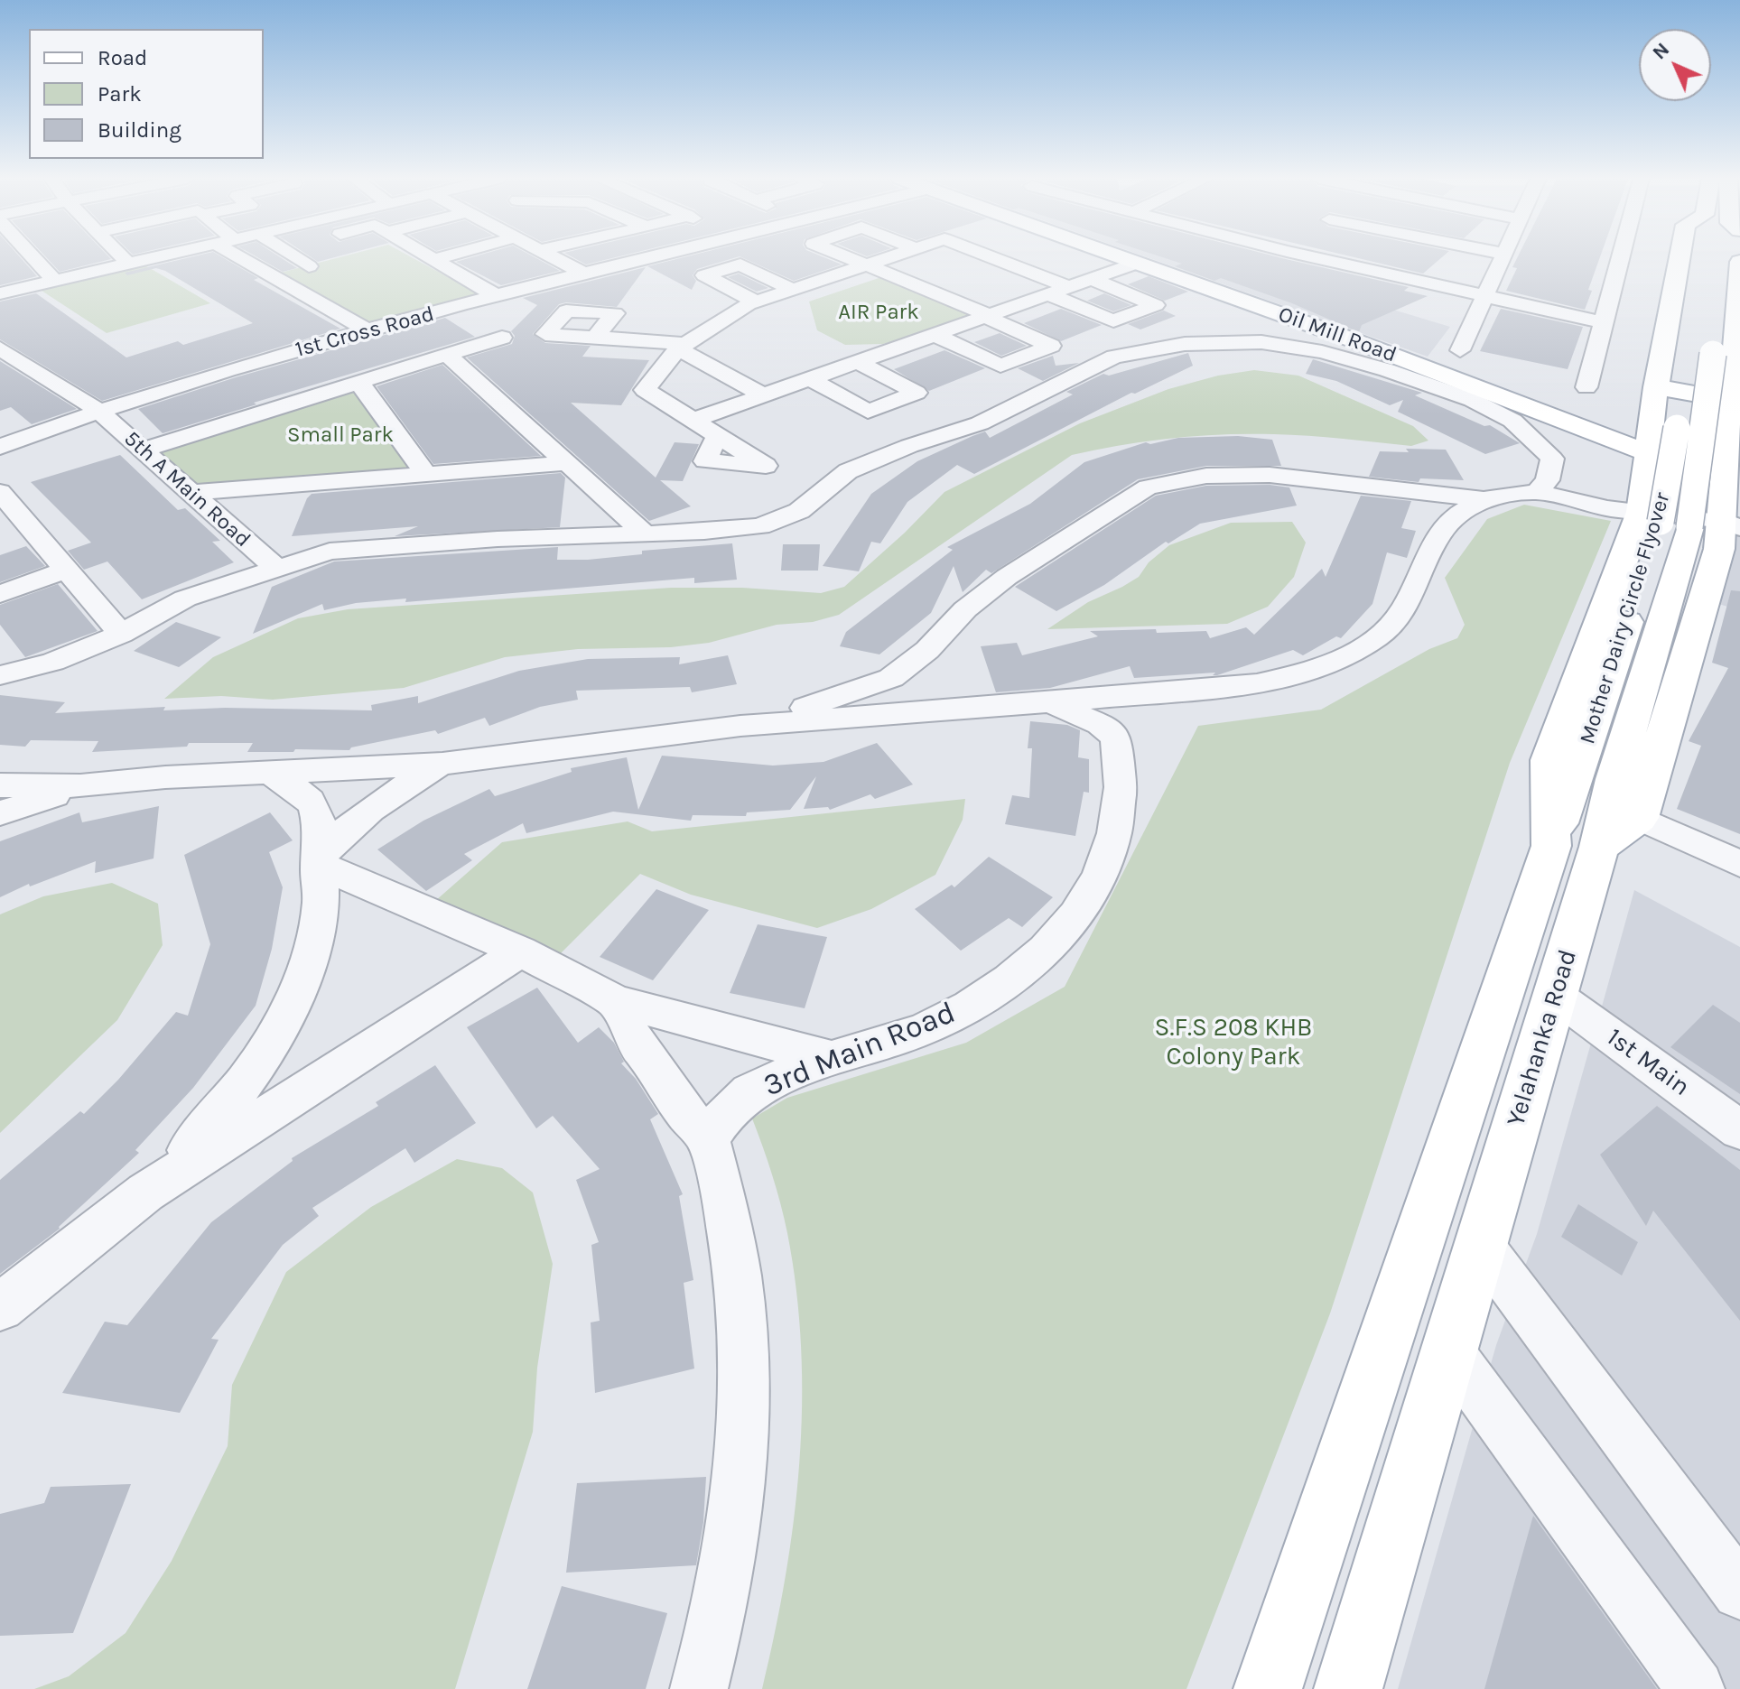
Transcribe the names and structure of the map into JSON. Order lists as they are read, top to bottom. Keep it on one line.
{"streets":{"main road":["Oil Mill Road","Mother Dairy Circle Flyover","Yelahanka Road"],"street":["1st Cross Road","5th A Main Road","3rd Main Road","1st Main"]},"crossings":[["1st Cross Road","5th A Main Road"],["Oil Mill Road","Mother Dairy Circle Flyover"],["Oil Mill Road","Yelahanka Road"],["Mother Dairy Circle Flyover","Yelahanka Road"],["Yelahanka Road","1st Main"]],"parks":["AIR Park","Small Park","S.F.S 208 KHB Colony Park"],"legend":["Road","Park","Building"],"north":"top left"}
